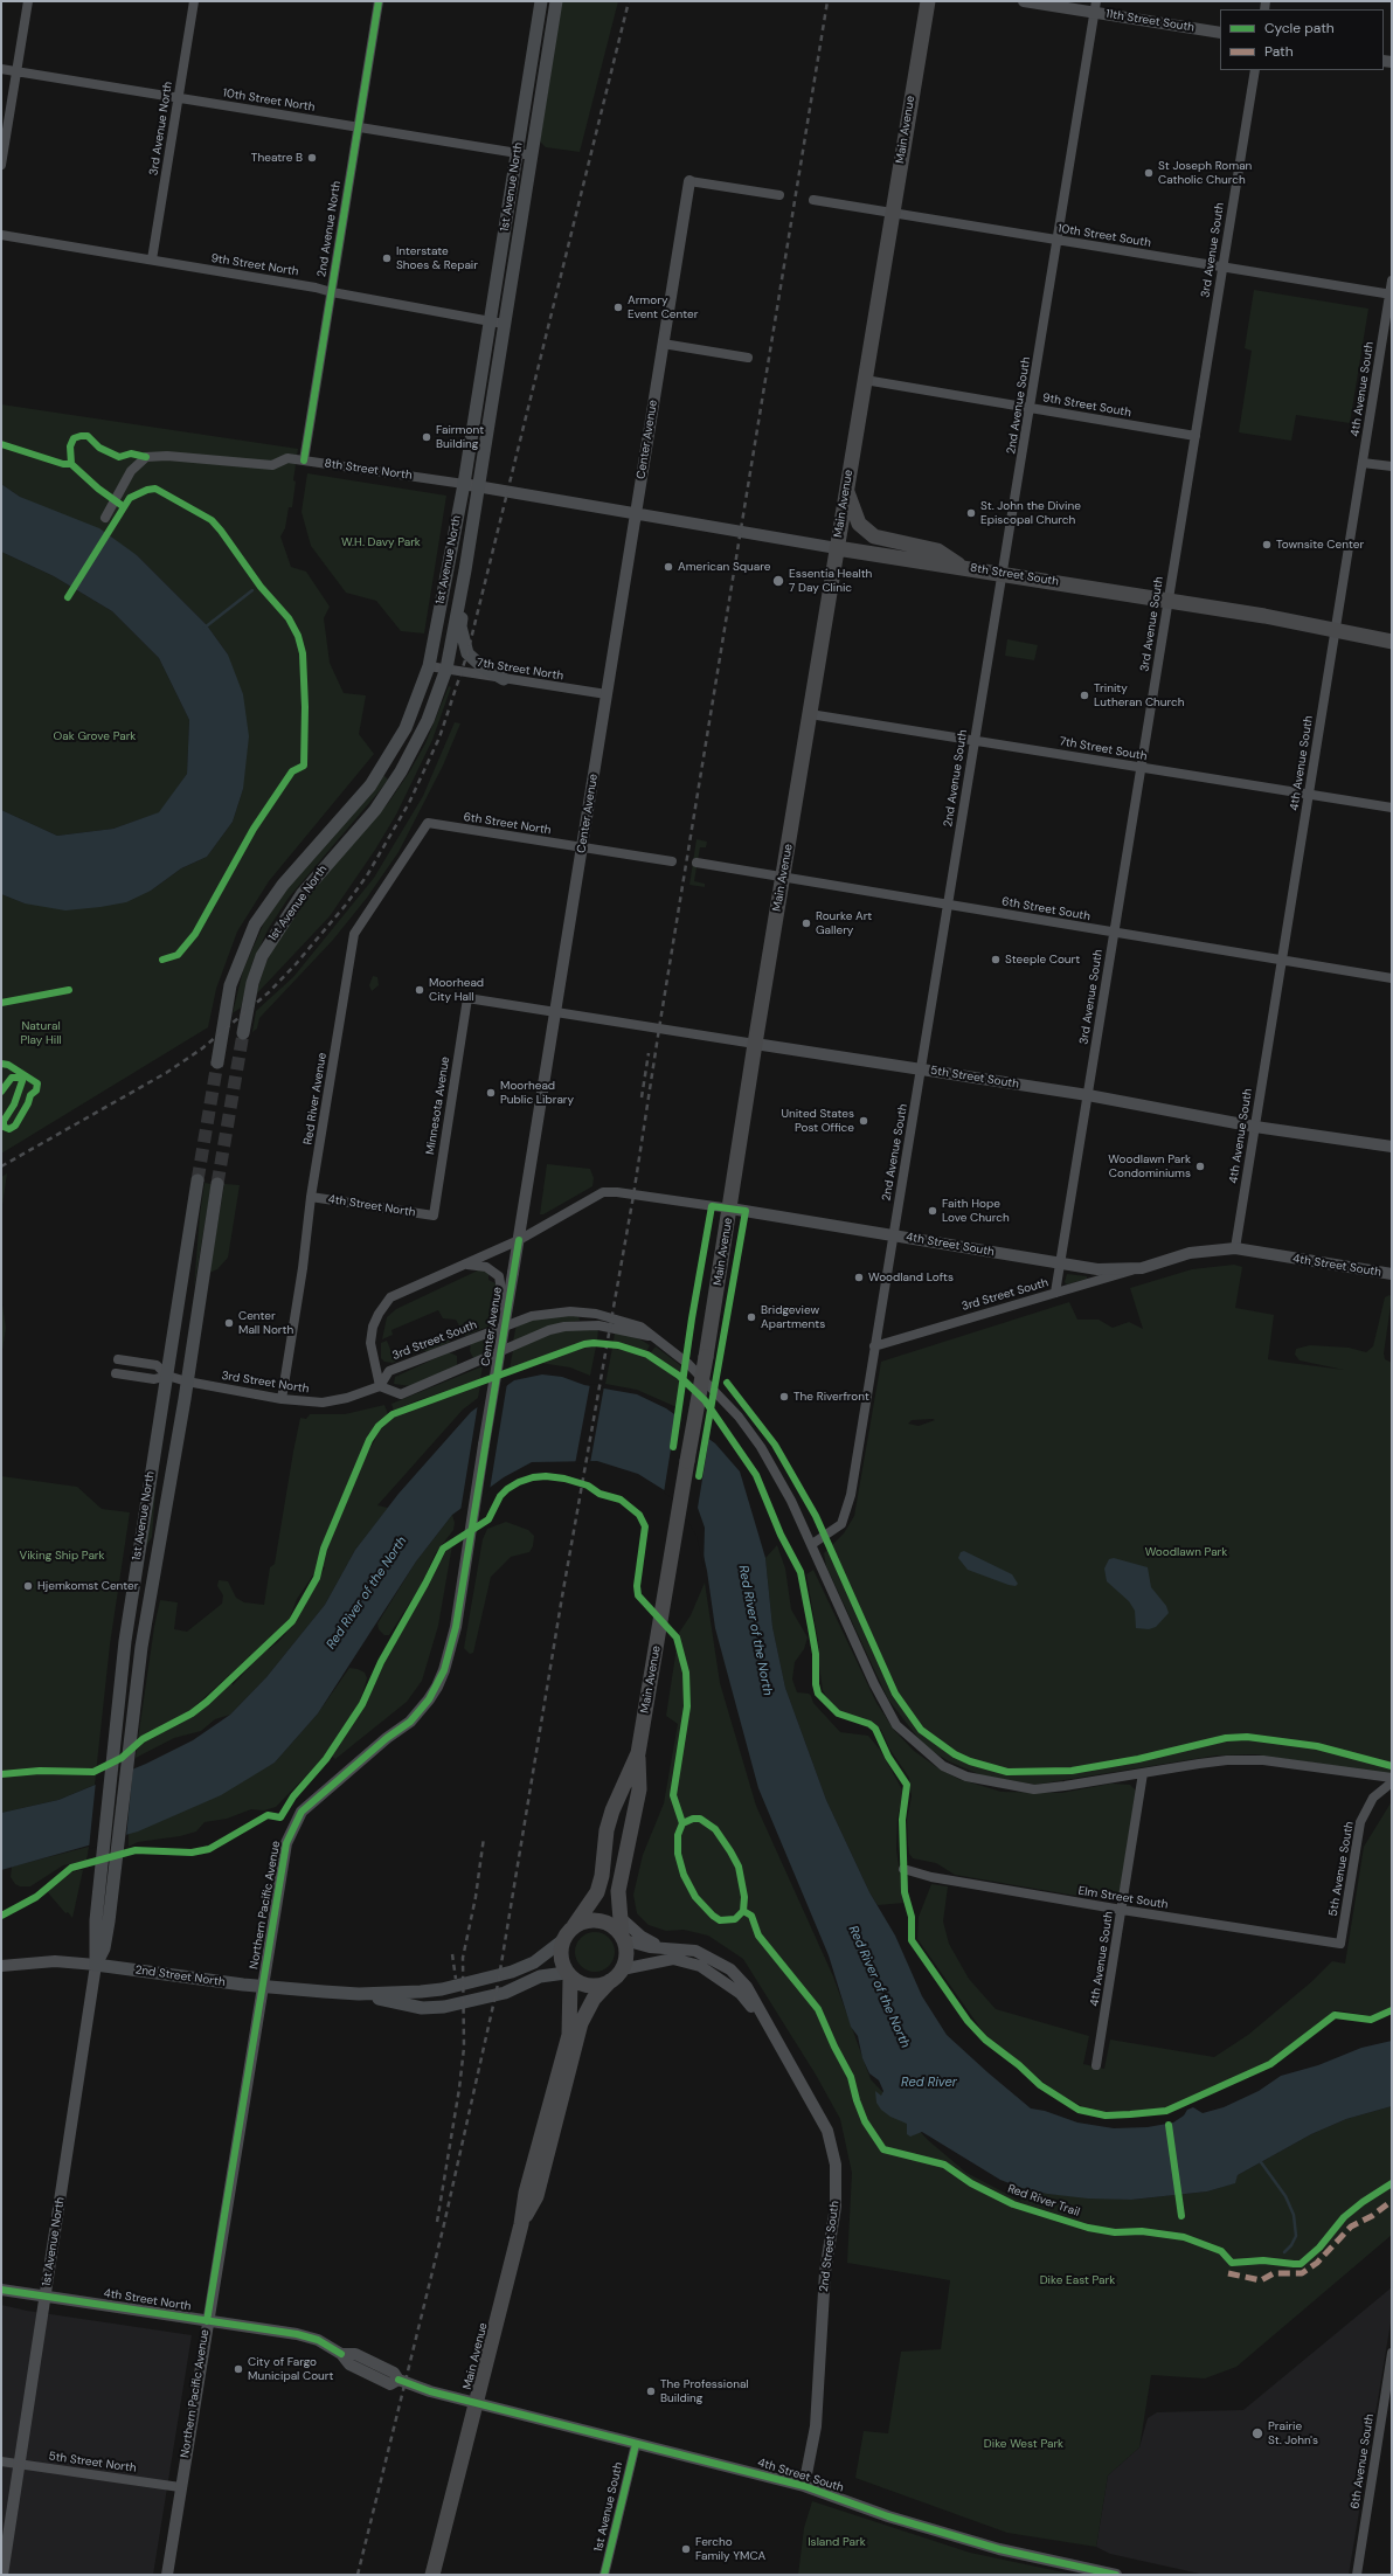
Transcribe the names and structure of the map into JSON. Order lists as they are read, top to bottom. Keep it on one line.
{"streets":{"main road":["Main Avenue","1st Avenue North","8th Street South","2nd Street North"],"street":["11th Street South","10th Street North","3rd Avenue North","2nd Avenue North","10th Street South","3rd Avenue South","9th Street North","4th Avenue South","2nd Avenue South","9th Street South","Center Avenue","8th Street North","7th Street North","7th Street South","6th Street North","6th Street South","5th Street South","Red River Avenue","Minnesota Avenue","4th Street North","4th Street South","3rd Street South","3rd Street North","5th Avenue South","Elm Street South","Northern Pacific Avenue","2nd Street South","6th Avenue South","5th Street North","1st Avenue South"],"cycle path":["Red River Trail"]},"crossings":[["11th Street South","2nd Avenue South"],["10th Street North","3rd Avenue North"],["10th Street North","1st Avenue North"],["10th Street North","2nd Avenue North"],["3rd Avenue North","9th Street North"],["Main Avenue","10th Street South"],["Main Avenue","9th Street South"],["Main Avenue","8th Street South"],["Main Avenue","7th Street South"],["Main Avenue","6th Street South"],["Main Avenue","5th Street South"],["Main Avenue","4th Street North"],["Main Avenue","4th Street South"],["Main Avenue","2nd Street North"],["Main Avenue","2nd Street South"],["1st Avenue North","9th Street North"],["1st Avenue North","8th Street North"],["1st Avenue North","7th Street North"],["1st Avenue North","4th Street North"],["1st Avenue North","3rd Street North"],["1st Avenue North","2nd Street North"],["1st Avenue North","5th Street North"],["2nd Avenue North","9th Street North"],["2nd Avenue North","8th Street North"],["10th Street South","3rd Avenue South"],["10th Street South","4th Avenue South"],["10th Street South","2nd Avenue South"],["3rd Avenue South","9th Street South"],["3rd Avenue South","8th Street South"],["3rd Avenue South","7th Street South"],["3rd Avenue South","6th Street South"],["3rd Avenue South","5th Street South"],["3rd Avenue South","4th Street South"],["3rd Avenue South","3rd Street South"],["4th Avenue South","8th Street South"],["4th Avenue South","7th Street South"],["4th Avenue South","6th Street South"],["4th Avenue South","5th Street South"],["4th Avenue South","4th Street South"],["4th Avenue South","3rd Street South"],["4th Avenue South","Elm Street South"],["2nd Avenue South","9th Street South"],["2nd Avenue South","8th Street South"],["2nd Avenue South","7th Street South"],["2nd Avenue South","6th Street South"],["2nd Avenue South","5th Street South"],["2nd Avenue South","4th Street South"],["2nd Avenue South","3rd Street South"],["Center Avenue","8th Street North"],["Center Avenue","8th Street South"],["Center Avenue","7th Street North"],["Center Avenue","6th Street North"],["Center Avenue","5th Street South"],["Center Avenue","Minnesota Avenue"],["Center Avenue","4th Street South"],["Center Avenue","Northern Pacific Avenue"],["8th Street North","8th Street South"],["6th Street North","Red River Avenue"],["5th Street South","Minnesota Avenue"],["Red River Avenue","4th Street North"],["Red River Avenue","3rd Street North"],["Minnesota Avenue","4th Street North"],["4th Street North","4th Street South"],["4th Street North","Northern Pacific Avenue"],["4th Street South","3rd Street South"],["4th Street South","2nd Street South"],["4th Street South","1st Avenue South"],["3rd Street South","3rd Street North"],["5th Avenue South","Elm Street South"],["Northern Pacific Avenue","2nd Street North"],["Northern Pacific Avenue","5th Street North"],["2nd Street North","2nd Street South"]],"water":["Red River of the North","Red River"],"parks":["W.H. Davy Park","Oak Grove Park","Natural Play Hill","Woodlawn Park","Viking Ship Park","Dike East Park","Dike West Park","Island Park"],"places":["Theatre B","St Joseph Roman Catholic Church","Interstate Shoes & Repair","Armory Event Center","Fairmont Building","St. John the Divine Episcopal Church","Townsite Center","American Square","Essentia Health 7 Day Clinic","Trinity Lutheran Church","Rourke Art Gallery","Steeple Court","Moorhead City Hall","Moorhead Public Library","United States Post Office","Woodlawn Park Condominiums","Faith Hope Love Church","Woodland Lofts","Bridgeview Apartments","Center Mall North","The Riverfront","Hjemkomst Center","City of Fargo Municipal Court","The Professional Building","Prairie St. John's","Fercho Family YMCA"],"legend":["Cycle path","Path"]}
